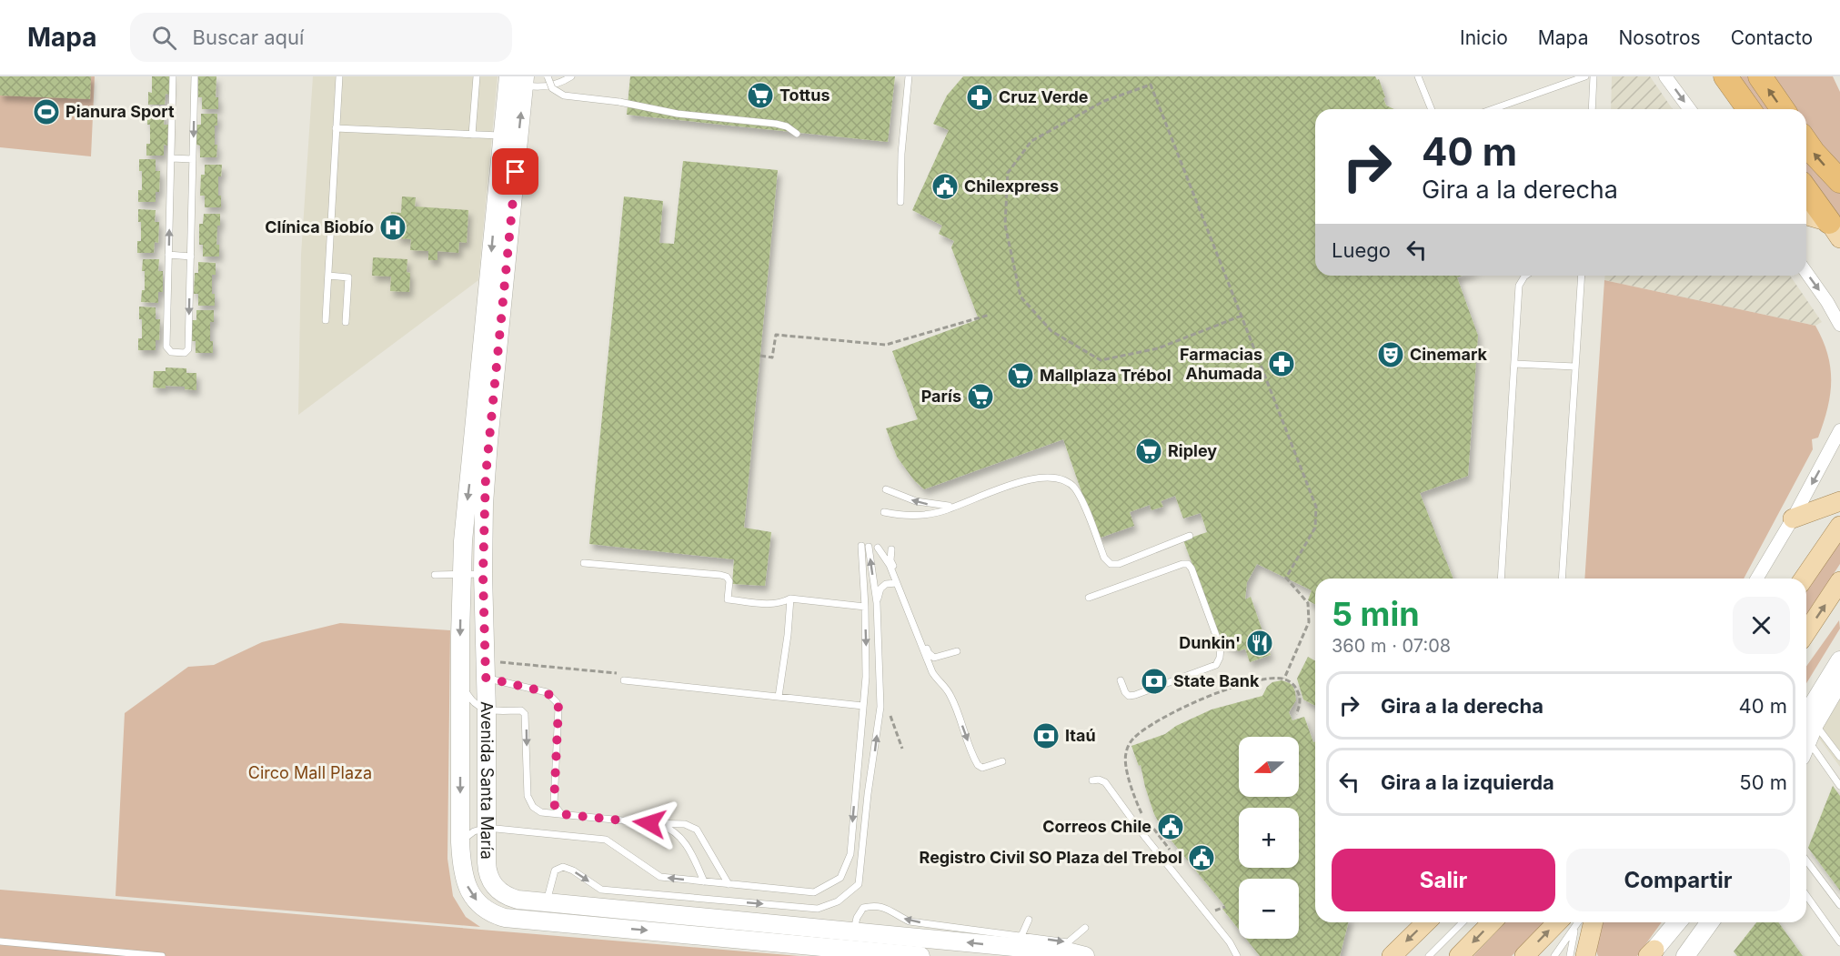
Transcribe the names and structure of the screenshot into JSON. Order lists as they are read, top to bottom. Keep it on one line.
{"streets":{"main road":["Avenida Santa María"]},"parks":["Circo Mall Plaza"],"places":{"supermarket":["Tottus","Mallplaza Trébol","París","Ripley"],"pharmacy":["Cruz Verde","Farmacias Ahumada"],"sports":["Pianura Sport"],"public building":["Chilexpress","Correos Chile","Registro Civil SO Plaza del Trebol"],"hospital":["Clínica Biobío"],"theatre":["Cinemark"],"restaurant":["Dunkin'"],"bank":["State Bank","Itaú"]},"north":"left","page":{"header":"Mapa","search":"Buscar aquí","nav":["Inicio","Mapa","Nosotros","Contacto"],"turn":["40 m","Gira a la derecha"],"then":"Luego","heading":["5 min","360 m · 07:08"],"list":[{"name":"Gira a la derecha","value":"40 m"},{"name":"Gira a la izquierda","value":"50 m"}],"map_buttons":["+","−"],"buttons":["Salir","Compartir"]}}
